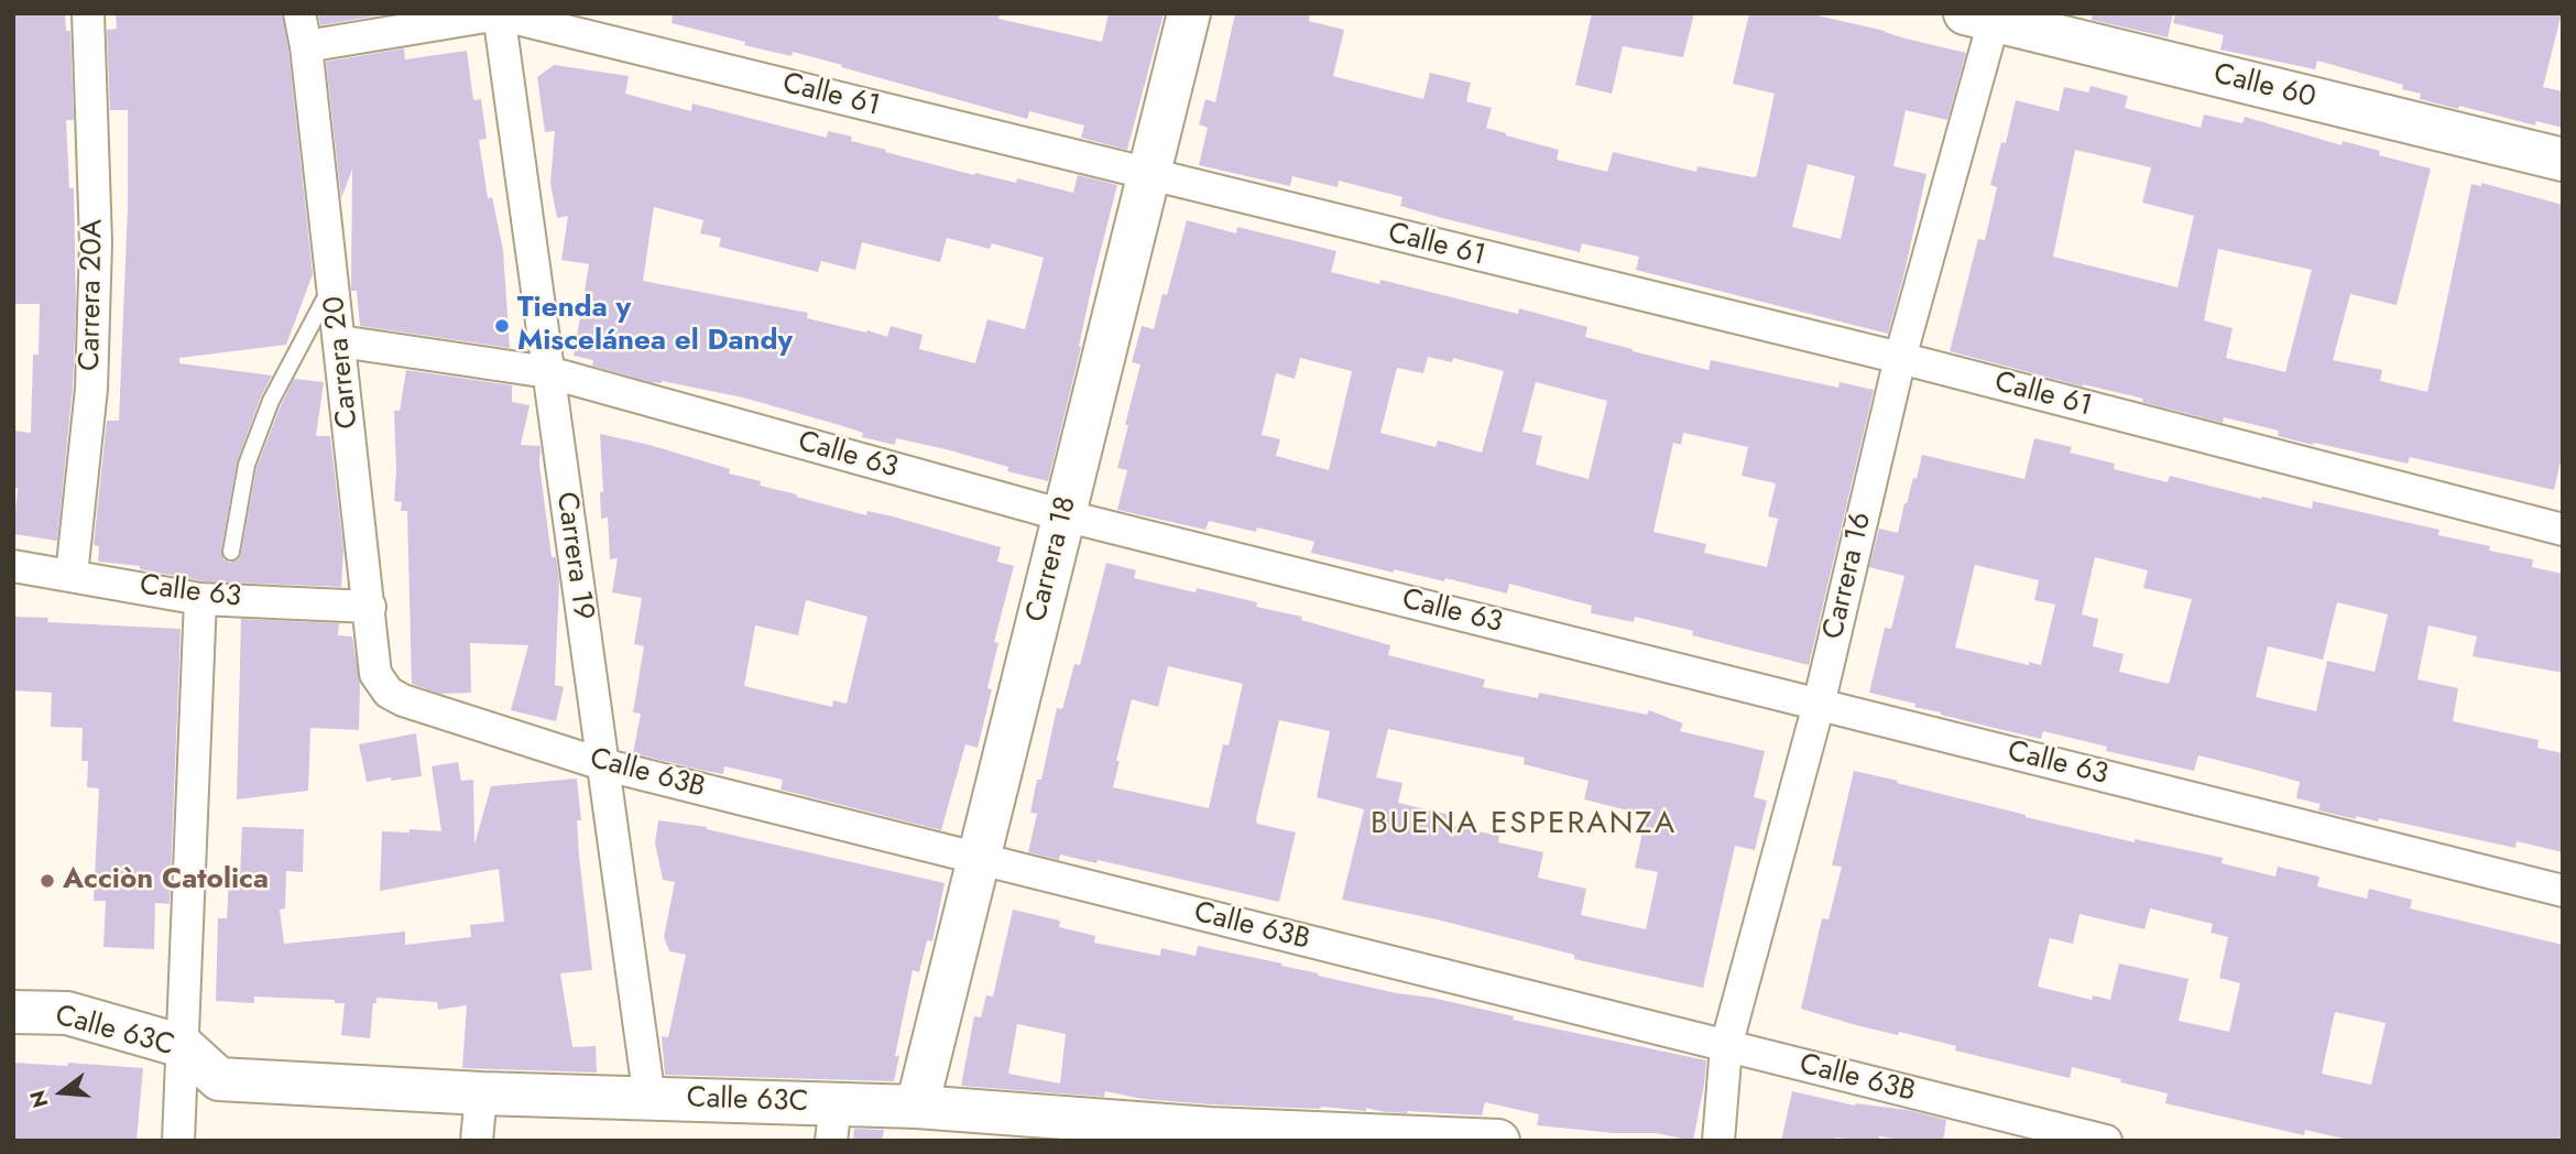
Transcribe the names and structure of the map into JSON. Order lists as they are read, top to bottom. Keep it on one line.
{"streets":{"street":["Calle 60","Calle 61","Carrera 20A","Carrera 20","Calle 63","Carrera 19","Carrera 18","Carrera 16","Calle 63B","Calle 63C"]},"crossings":[["Calle 60","Carrera 16"],["Calle 61","Carrera 20"],["Calle 61","Carrera 19"],["Calle 61","Carrera 18"],["Calle 61","Carrera 16"],["Carrera 20A","Calle 63"],["Carrera 20","Calle 63"],["Carrera 20","Calle 63B"],["Calle 63","Carrera 19"],["Calle 63","Carrera 18"],["Calle 63","Carrera 16"],["Carrera 19","Calle 63B"],["Carrera 19","Calle 63C"],["Carrera 18","Calle 63B"],["Carrera 18","Calle 63C"],["Carrera 16","Calle 63B"]],"districts":["BUENA ESPERANZA"],"places":["Tienda y Miscelánea el Dandy","Acciòn Catolica"],"north":"left"}
